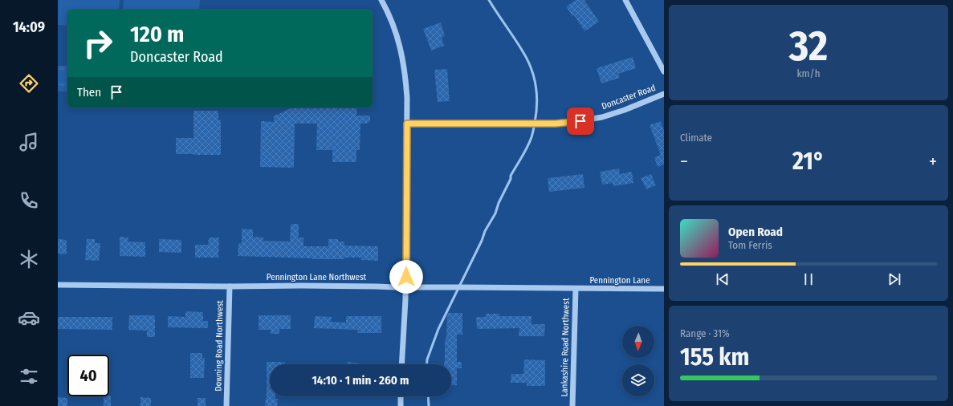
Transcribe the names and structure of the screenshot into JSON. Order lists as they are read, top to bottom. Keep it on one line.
{"streets":{"street":["Doncaster Road","Pennington Lane Northwest","Pennington Lane","Downing Road Northwest","Lankashire Road Northwest"]},"crossings":[["Pennington Lane Northwest","Pennington Lane"],["Pennington Lane Northwest","Downing Road Northwest"],["Pennington Lane Northwest","Lankashire Road Northwest"],["Pennington Lane","Lankashire Road Northwest"]],"north":"bottom","page":{"tabs":"14:09","tile":[["32","km/h"],"Climate",["Range · 31%","155 km"]],"turn":["120 m","Doncaster Road"],"then":"Then","heat":["−","21°","+"],"song":["Open Road","Tom Ferris"],"limit":"40","trip":"14:10 · 1 min · 260 m"}}
